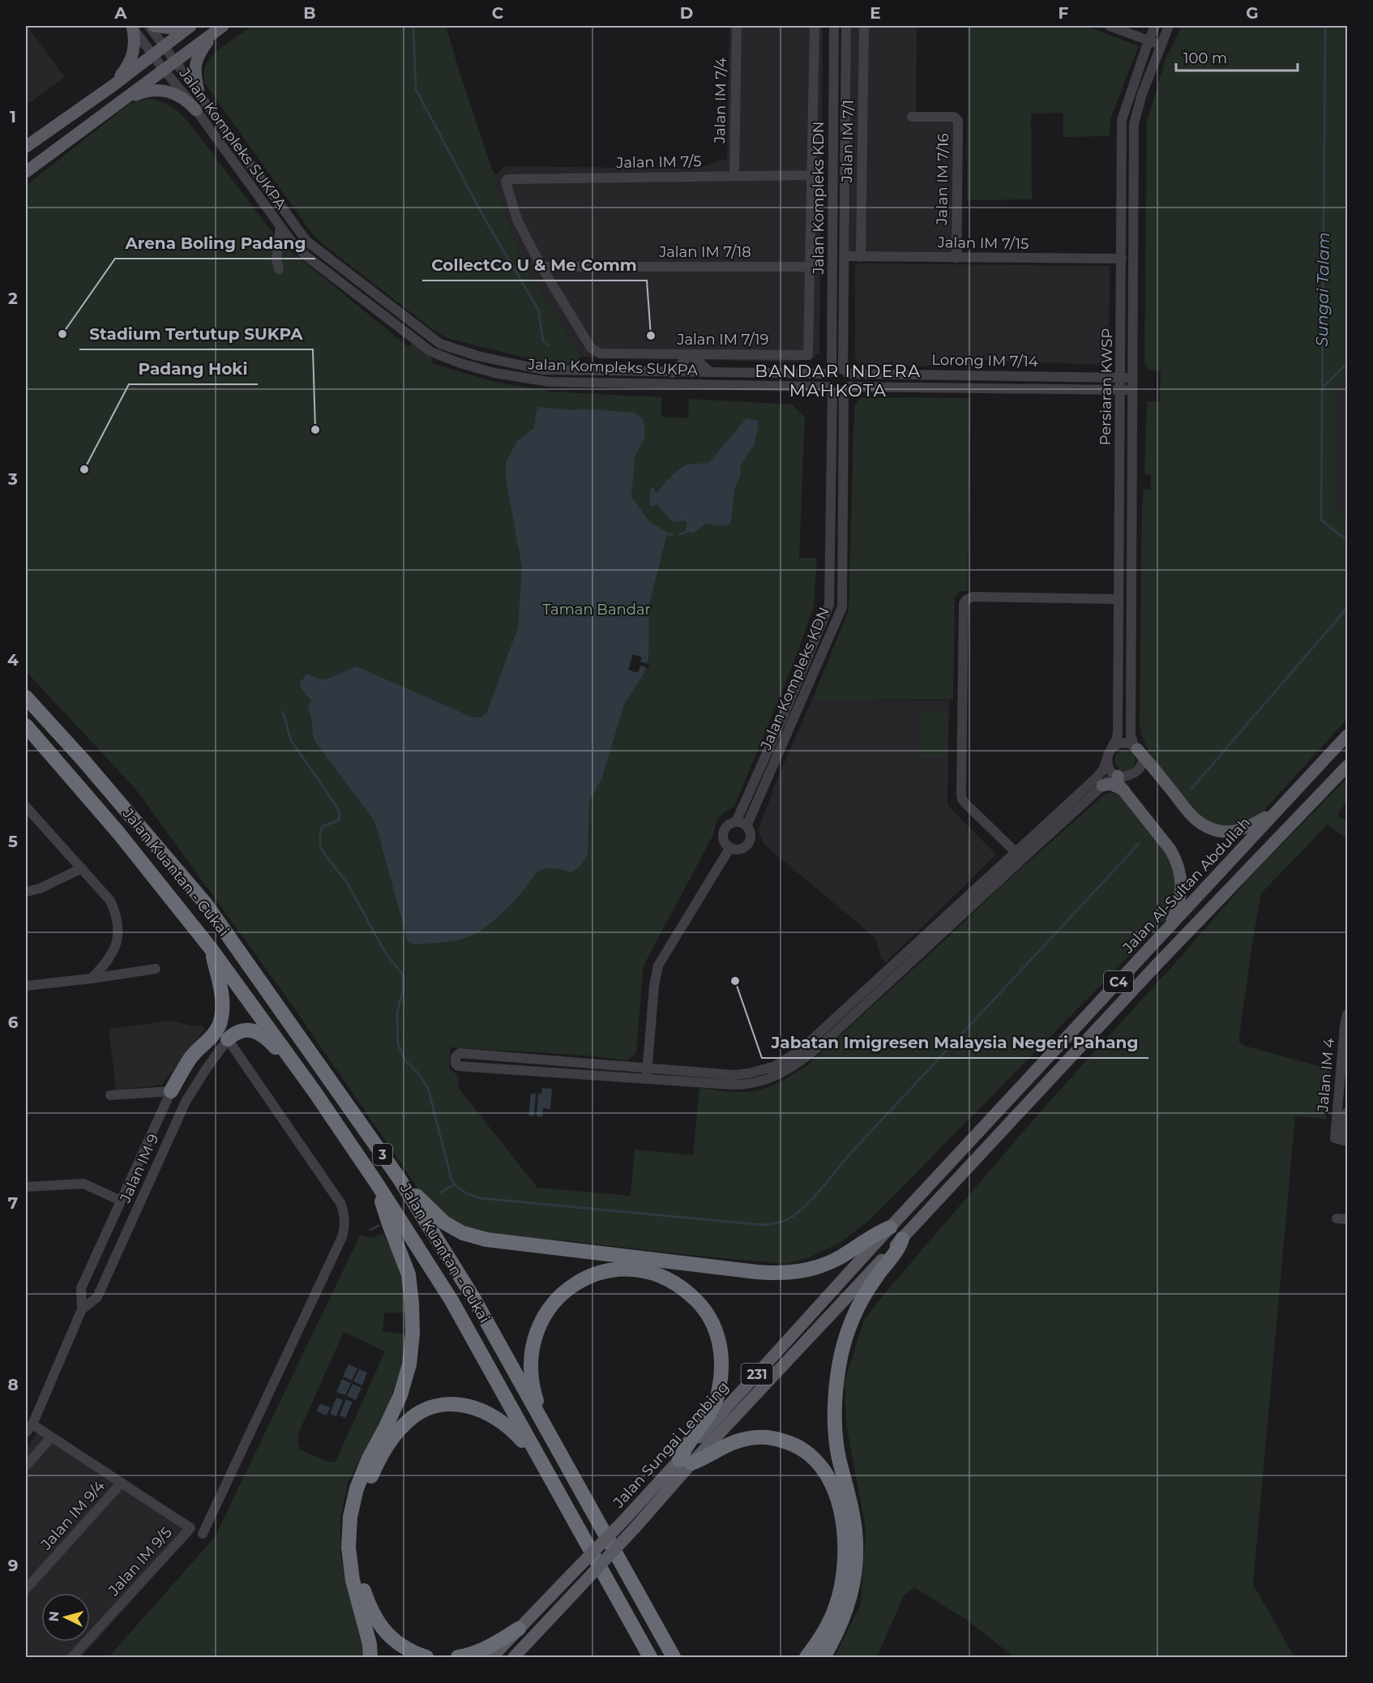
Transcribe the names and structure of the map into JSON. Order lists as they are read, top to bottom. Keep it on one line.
{"streets":{"highway":["Jalan Kuantan - Cukai","3"],"main road":["Jalan Al-Sultan Abdullah","C4","231","Jalan Sungai Lembing"],"street":["Jalan IM 7/4","Jalan Kompleks SUKPA","Jalan IM 7/1","Jalan IM 7/5","Jalan IM 7/16","Jalan Kompleks KDN","Jalan IM 7/15","Jalan IM 7/18","Jalan IM 7/19","Lorong IM 7/14","Persiaran KWSP","Jalan IM 4","Jalan IM 9","Jalan IM 9/4","Jalan IM 9/5"]},"crossings":[["Jalan IM 7/4","Jalan IM 7/5"],["Jalan Kompleks SUKPA","Jalan Kompleks KDN"],["Jalan Kompleks SUKPA","Lorong IM 7/14"],["Jalan IM 7/1","Jalan IM 7/15"],["Jalan IM 7/5","Jalan IM 7/19"],["Jalan IM 7/16","Jalan IM 7/15"],["Jalan Kompleks KDN","Jalan IM 7/15"],["Jalan Kompleks KDN","Lorong IM 7/14"],["Jalan IM 7/15","Persiaran KWSP"],["Jalan IM 7/18","Jalan IM 7/19"],["Lorong IM 7/14","Persiaran KWSP"],["Jalan Al-Sultan Abdullah","Jalan Sungai Lembing"],["C4","Jalan Sungai Lembing"],["Jalan IM 9/4","Jalan IM 9/5"]],"districts":["BANDAR INDERA MAHKOTA"],"water":["Sungai Talam"],"parks":["Taman Bandar"],"places":["Arena Boling Padang","CollectCo U & Me Comm","Stadium Tertutup SUKPA","Padang Hoki","Jabatan Imigresen Malaysia Negeri Pahang"],"scale_bar":"100 m","north":"left","grid":{"columns":["A","B","C","D","E","F","G"],"rows":["1","2","3","4","5","6","7","8","9"]}}
